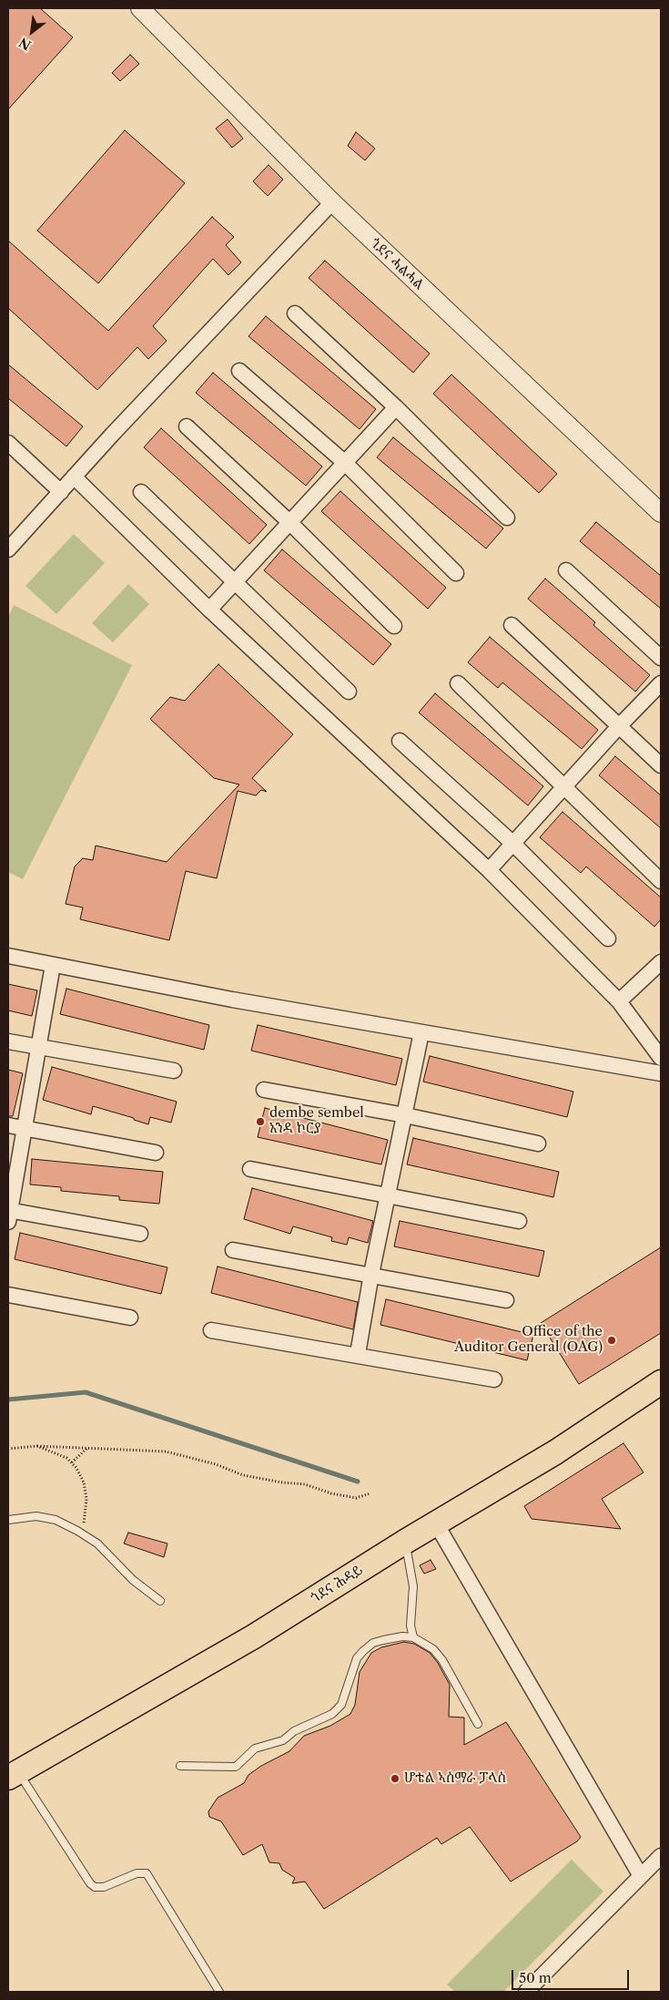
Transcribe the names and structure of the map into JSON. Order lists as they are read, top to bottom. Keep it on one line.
{"streets":{"main road":["ጎደና ሕዳይ"],"street":["ጎደና ሓልሓል"]},"places":["dembe sembel አንዳ ኮርያ","Office of the Auditor General (OAG)","ሆቴል ኣስማራ ፓላስ"],"scale_bar":"50 m","north":"bottom left"}
